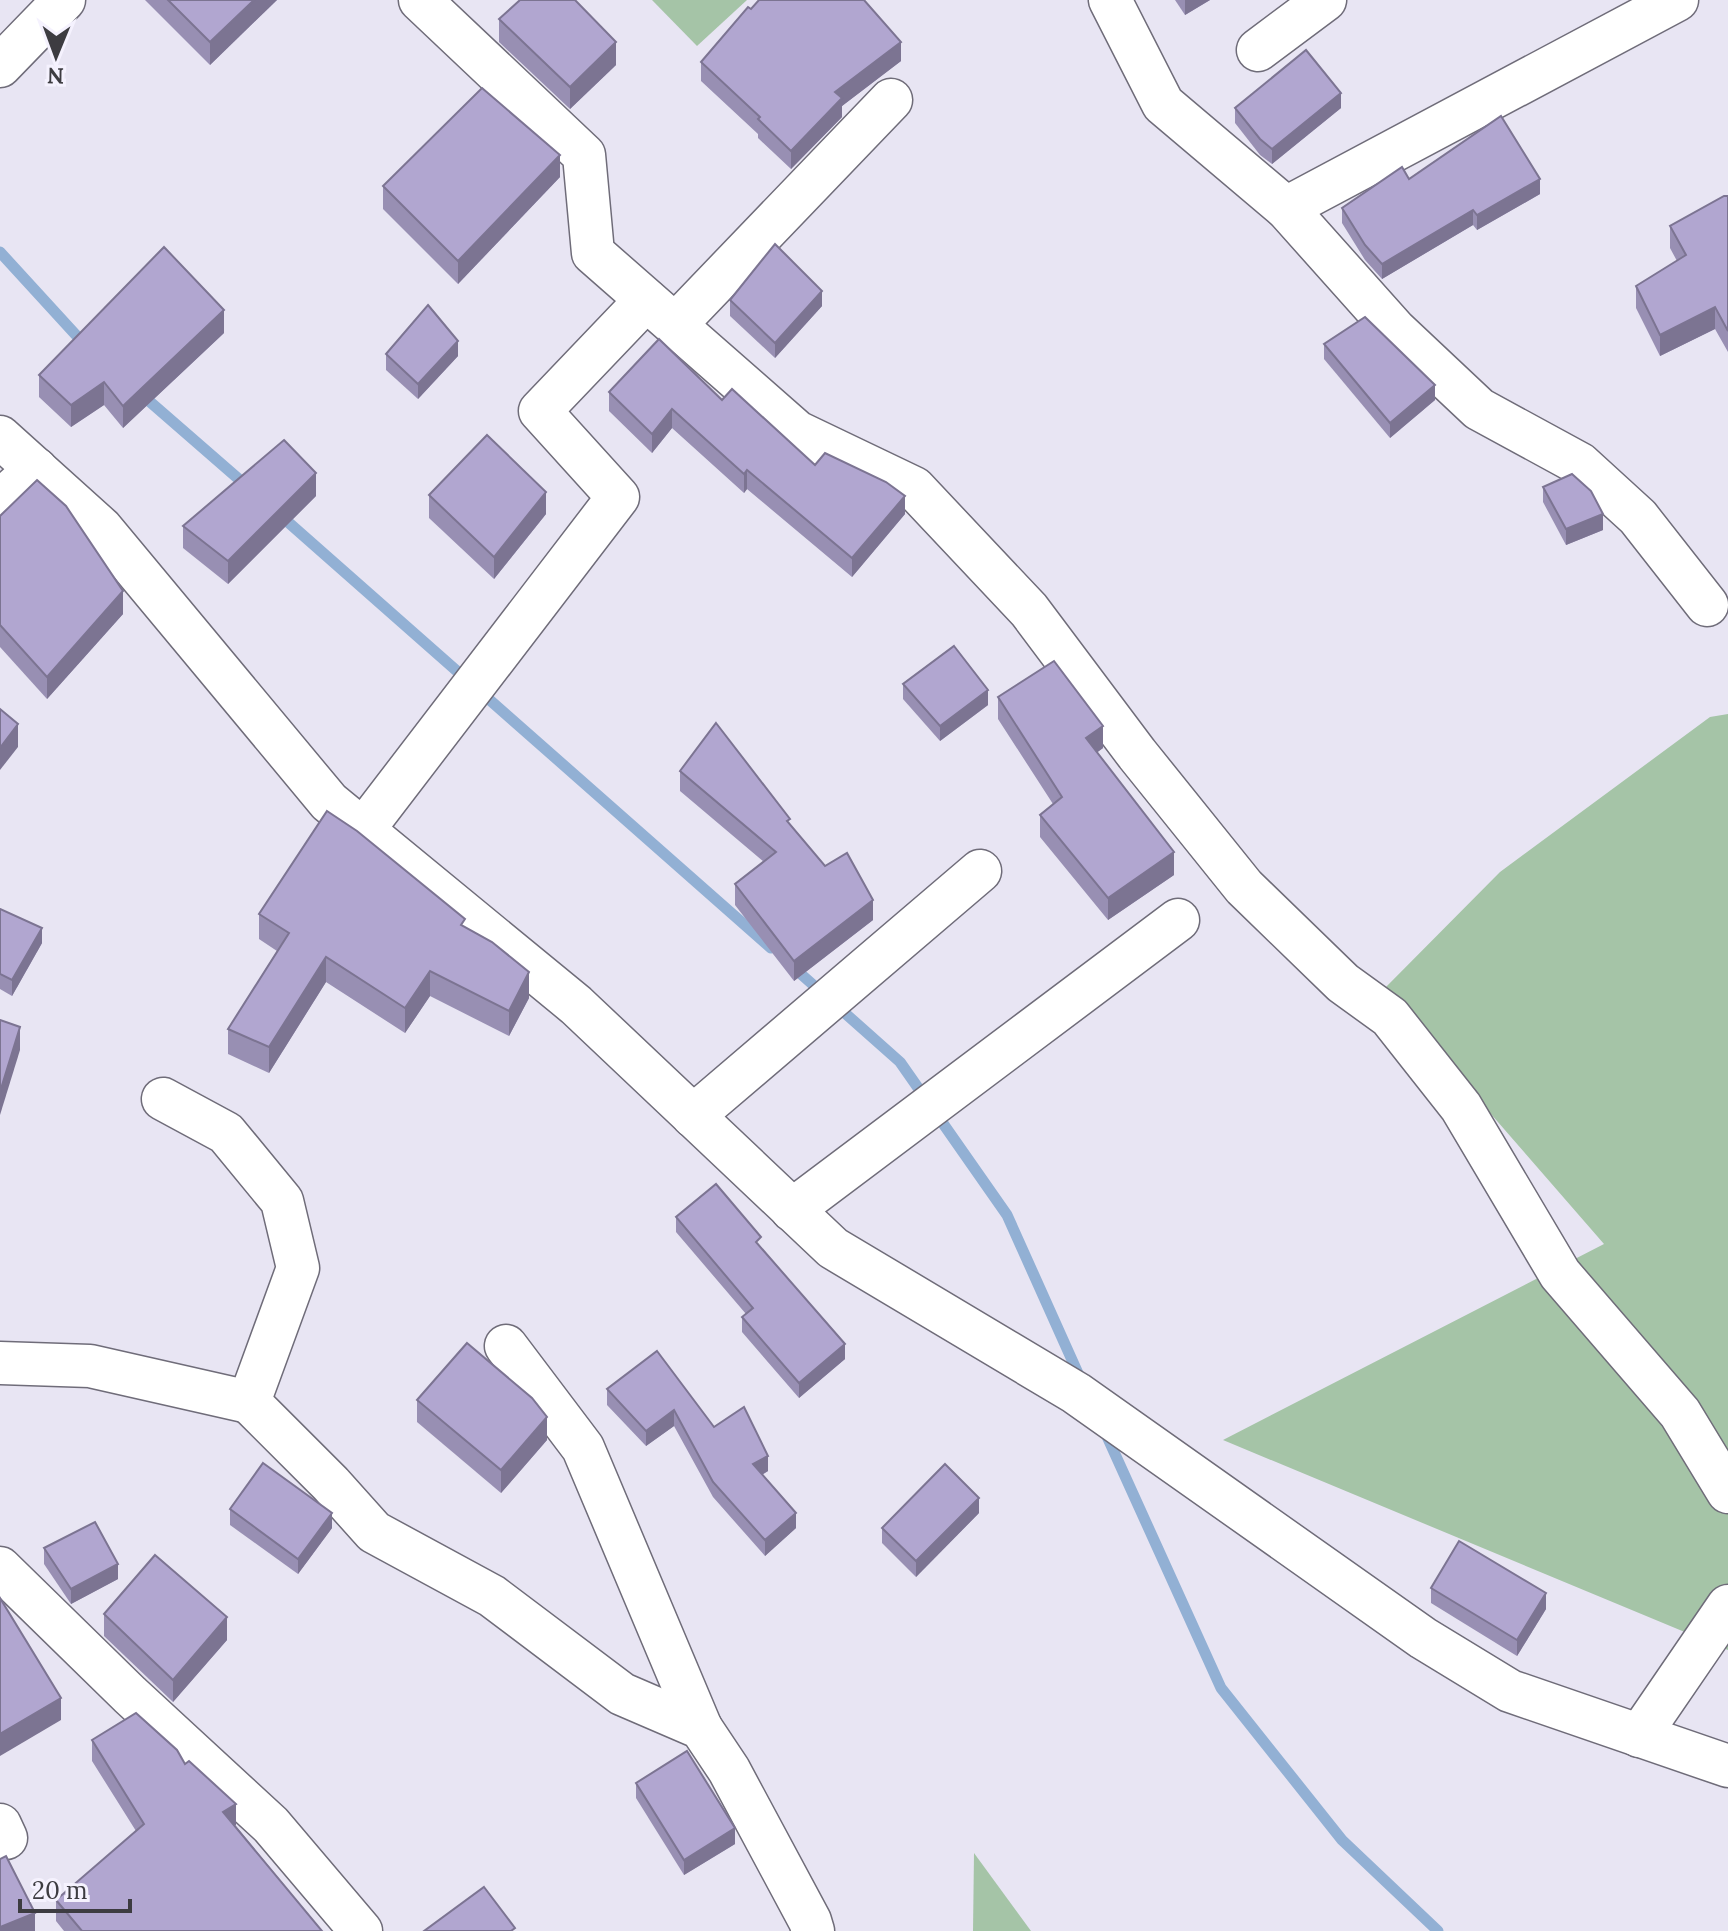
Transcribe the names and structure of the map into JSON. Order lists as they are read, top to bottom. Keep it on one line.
{"scale_bar":"20 m","north":"bottom"}
